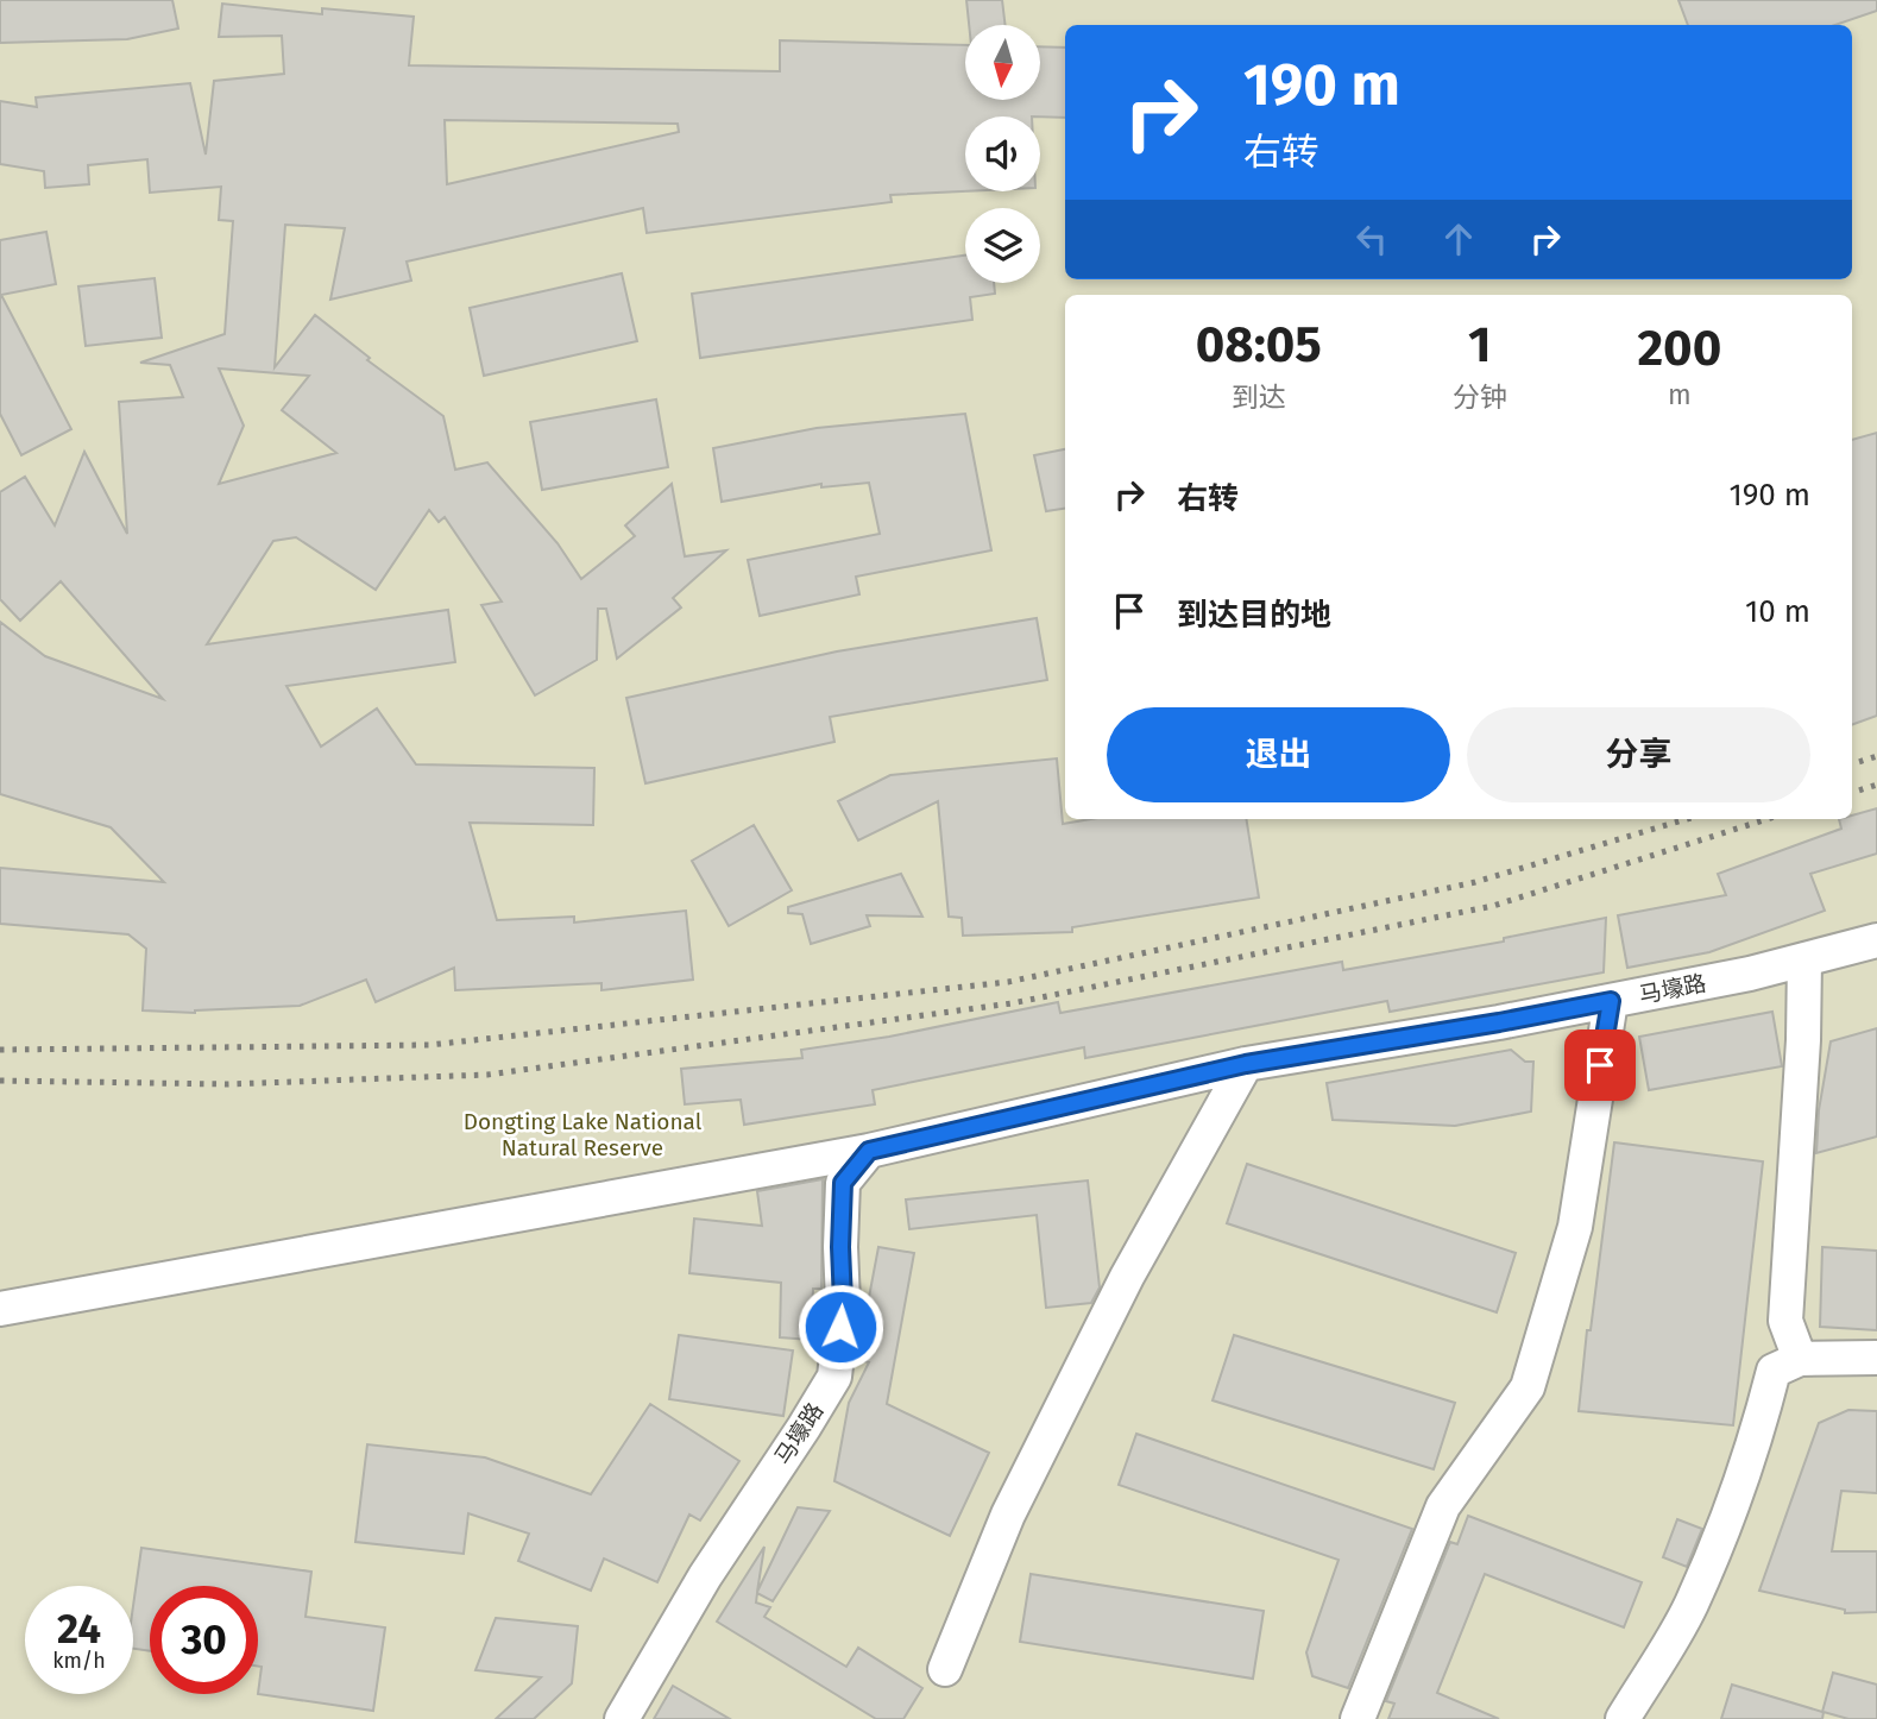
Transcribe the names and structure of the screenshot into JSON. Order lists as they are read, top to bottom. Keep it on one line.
{"streets":{"street":["马壕路"]},"parks":["Dongting Lake National Natural Reserve"],"north":"bottom","page":{"turn":["190 m","右转"],"eta":["08:05","到达","1","分钟","200","m"],"list":[{"name":"右转","value":"190 m"},{"name":"到达目的地","value":"10 m"}],"buttons":["退出","分享"],"speed":"24 km/h","limit":"30"}}
